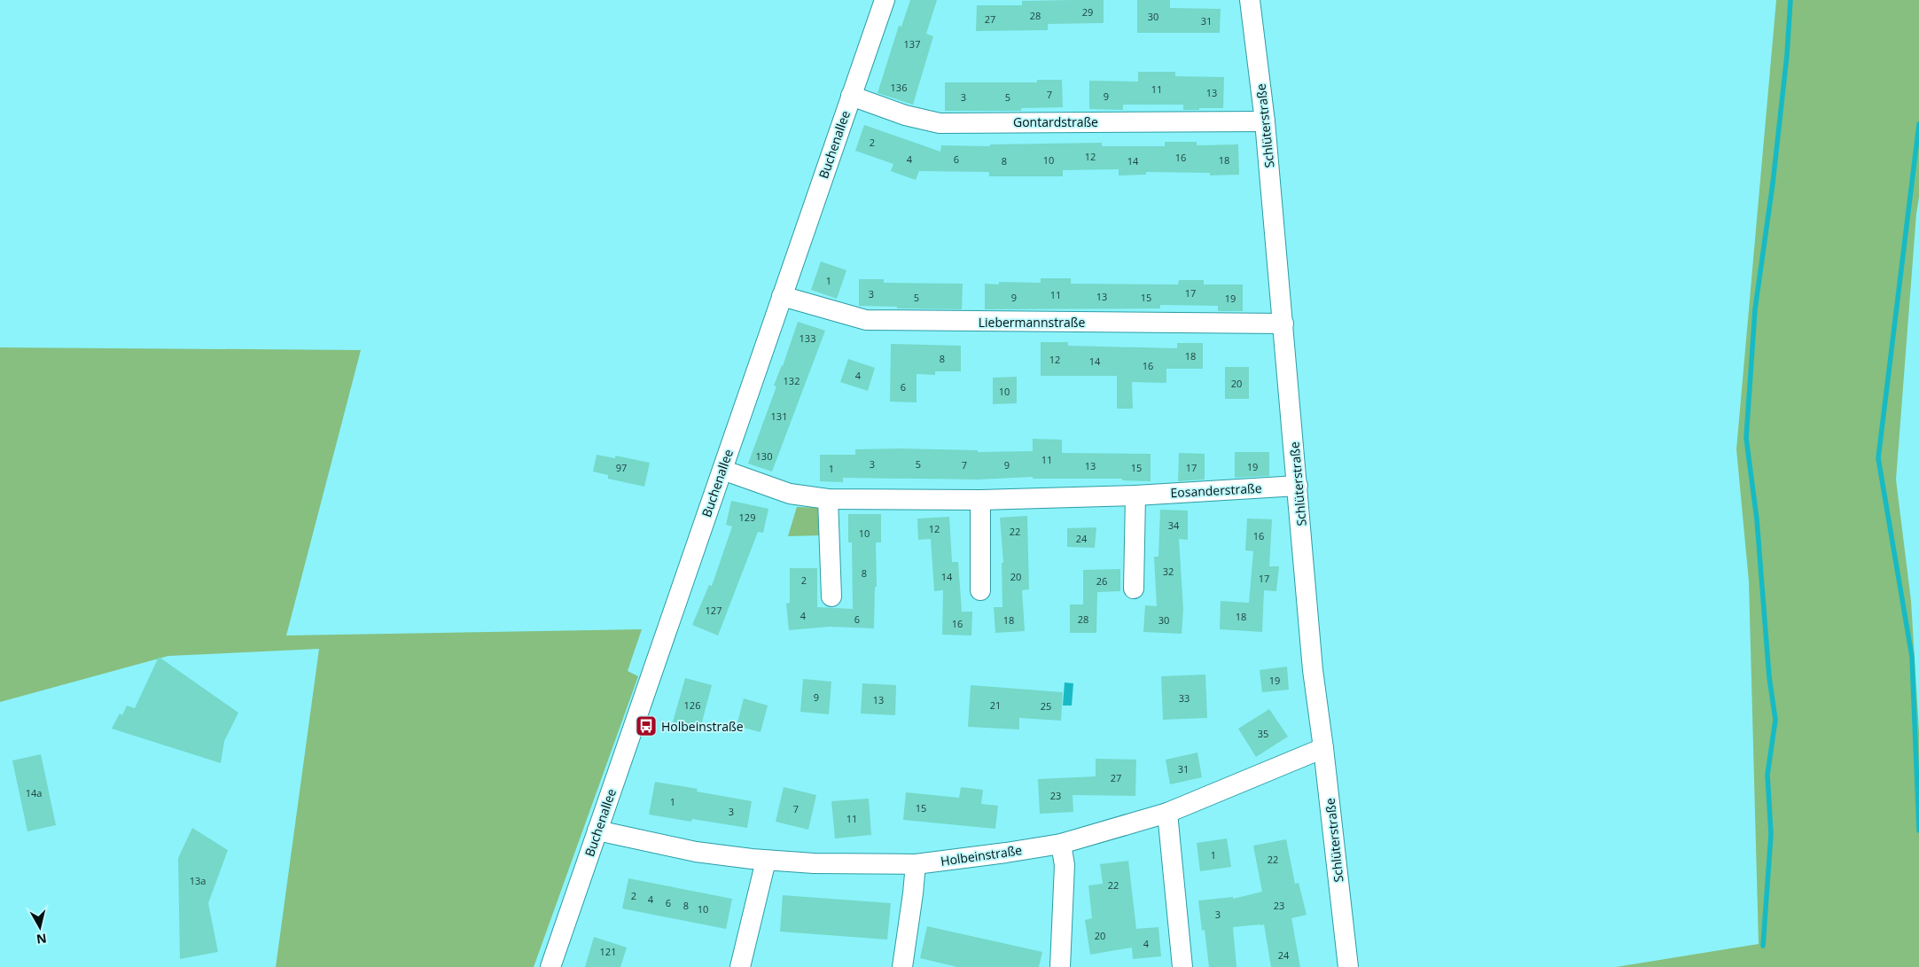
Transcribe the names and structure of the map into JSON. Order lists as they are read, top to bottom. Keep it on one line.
{"streets":{"street":["Gontardstraße","Schlüterstraße","Buchenallee","Liebermannstraße","Eosanderstraße","Holbeinstraße"]},"crossings":[["Gontardstraße","Schlüterstraße"],["Gontardstraße","Buchenallee"],["Schlüterstraße","Liebermannstraße"],["Schlüterstraße","Eosanderstraße"],["Schlüterstraße","Holbeinstraße"],["Buchenallee","Liebermannstraße"],["Buchenallee","Eosanderstraße"],["Buchenallee","Holbeinstraße"]],"places":{"bus stop":["Holbeinstraße"]},"house_numbers":["29","28","30","27","31","137","136","11","13","7","9","3","5","2","12","16","4","6","10","18","8","14","1","17","3","11","13","5","9","15","19","133","18","8","12","14","16","4","132","20","6","10","131","130","11","3","5","7","9","13","19","97","15","17","1","129","34","12","22","10","16","24","32","8","14","20","17","2","26","127","4","18","6","28","18","30","16","19","9","33","13","126","21","25","35","31","27","14a","23","1","15","7","3","11","1","22","13a","22","2","4","6","8","23","10","3","20","4","121","24"],"north":"bottom"}
